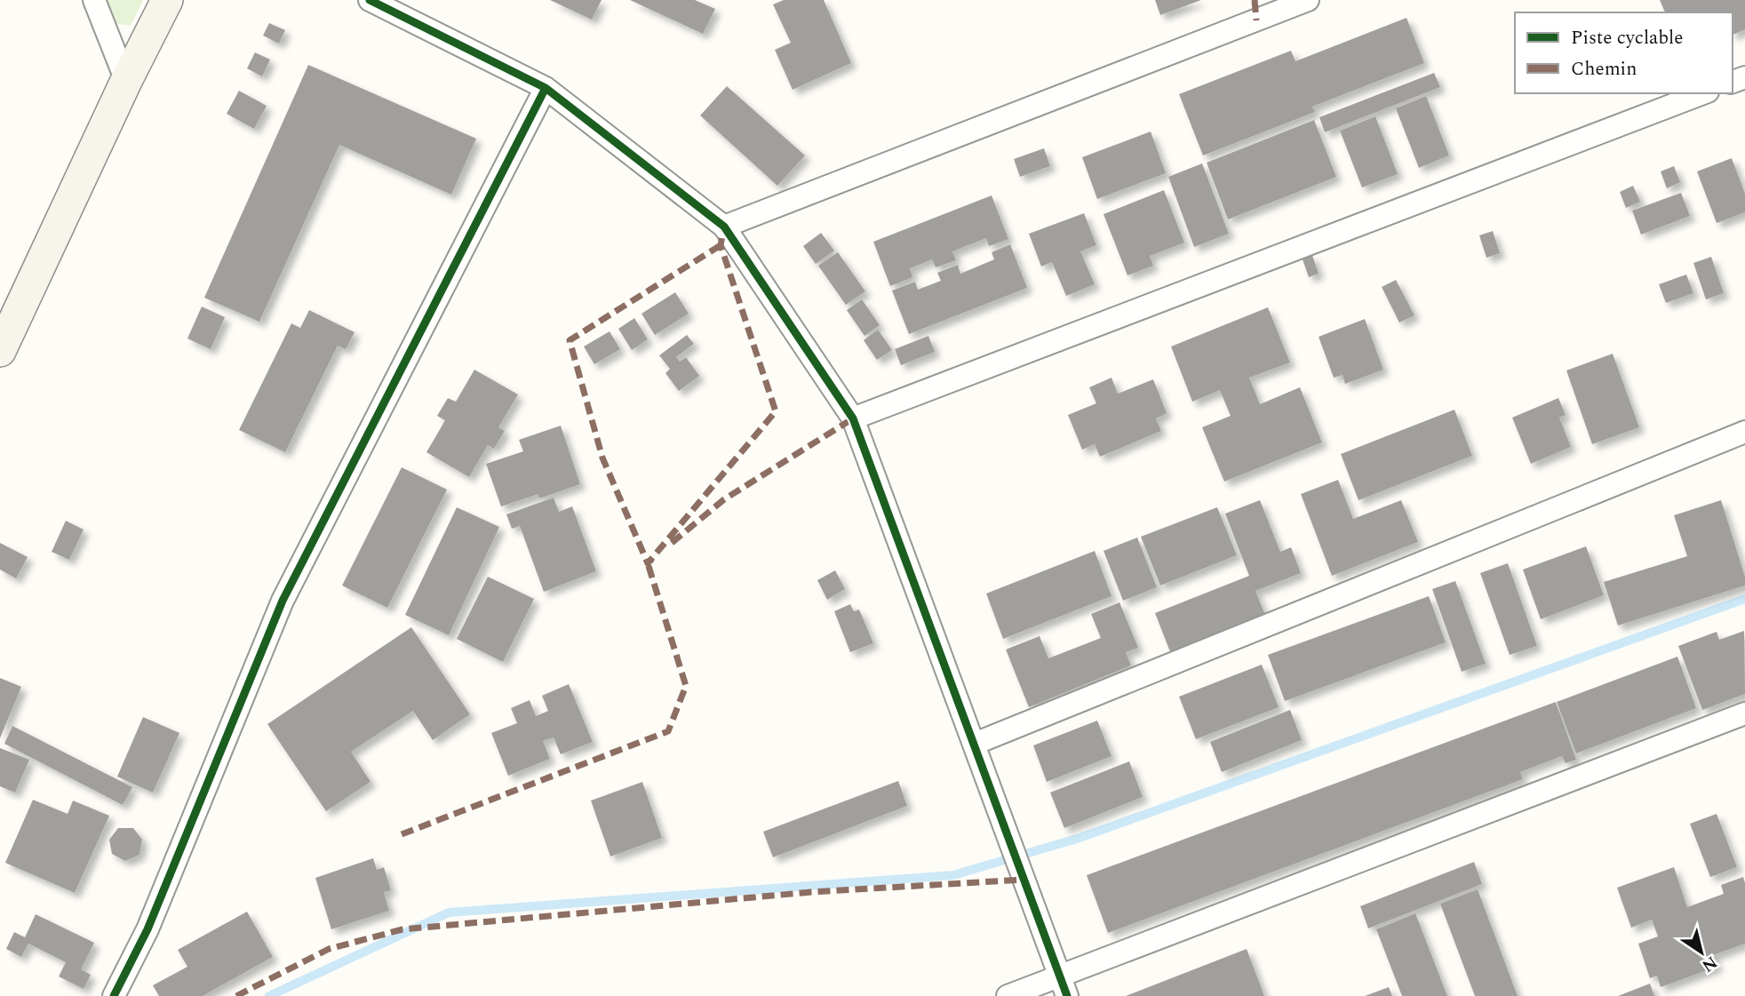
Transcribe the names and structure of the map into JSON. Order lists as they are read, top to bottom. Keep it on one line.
{"legend":["Piste cyclable","Chemin"],"north":"bottom right"}
